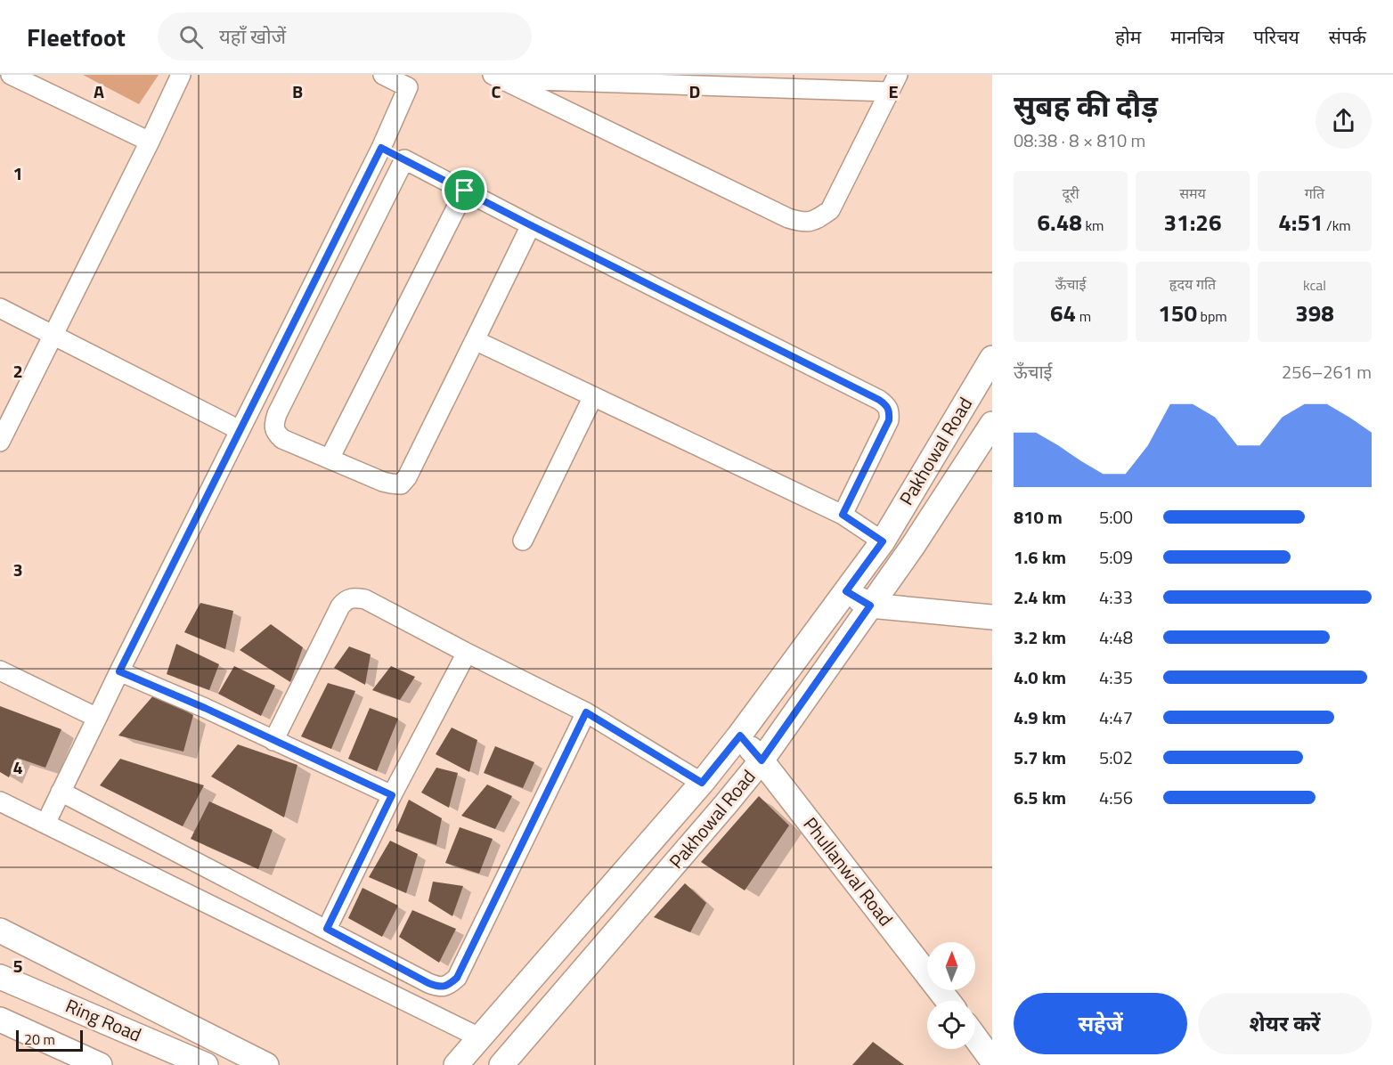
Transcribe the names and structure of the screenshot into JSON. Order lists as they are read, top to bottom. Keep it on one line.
{"streets":{"street":["Pakhowal Road","Phullanwal Road","Ring Road"]},"crossings":[["Pakhowal Road","Phullanwal Road"]],"scale_bar":"20 m","north":"top","page":{"header":"Fleetfoot","search":"यहाँ खोजें","nav":["होम","मानचित्र","परिचय","संपर्क"],"heading":["सुबह की दौड़","08:38 · 8 × 810 m"],"stats":[["दूरी","6.48 km"],["समय","31:26"],["गति","4:51 /km"],["ऊँचाई","64 m"],["हृदय गति","150 bpm"],["kcal","398"]],"chart":["ऊँचाई","256–261 m"],"list":[{"name":"810 m","note":"5:00"},{"name":"1.6 km","note":"5:09"},{"name":"2.4 km","note":"4:33"},{"name":"3.2 km","note":"4:48"},{"name":"4.0 km","note":"4:35"},{"name":"4.9 km","note":"4:47"},{"name":"5.7 km","note":"5:02"},{"name":"6.5 km","note":"4:56"}],"buttons":["सहेजें","शेयर करें"],"scale":"20 m"},"grid":{"columns":["A","B","C","D","E"],"rows":["1","2","3","4","5"]}}
